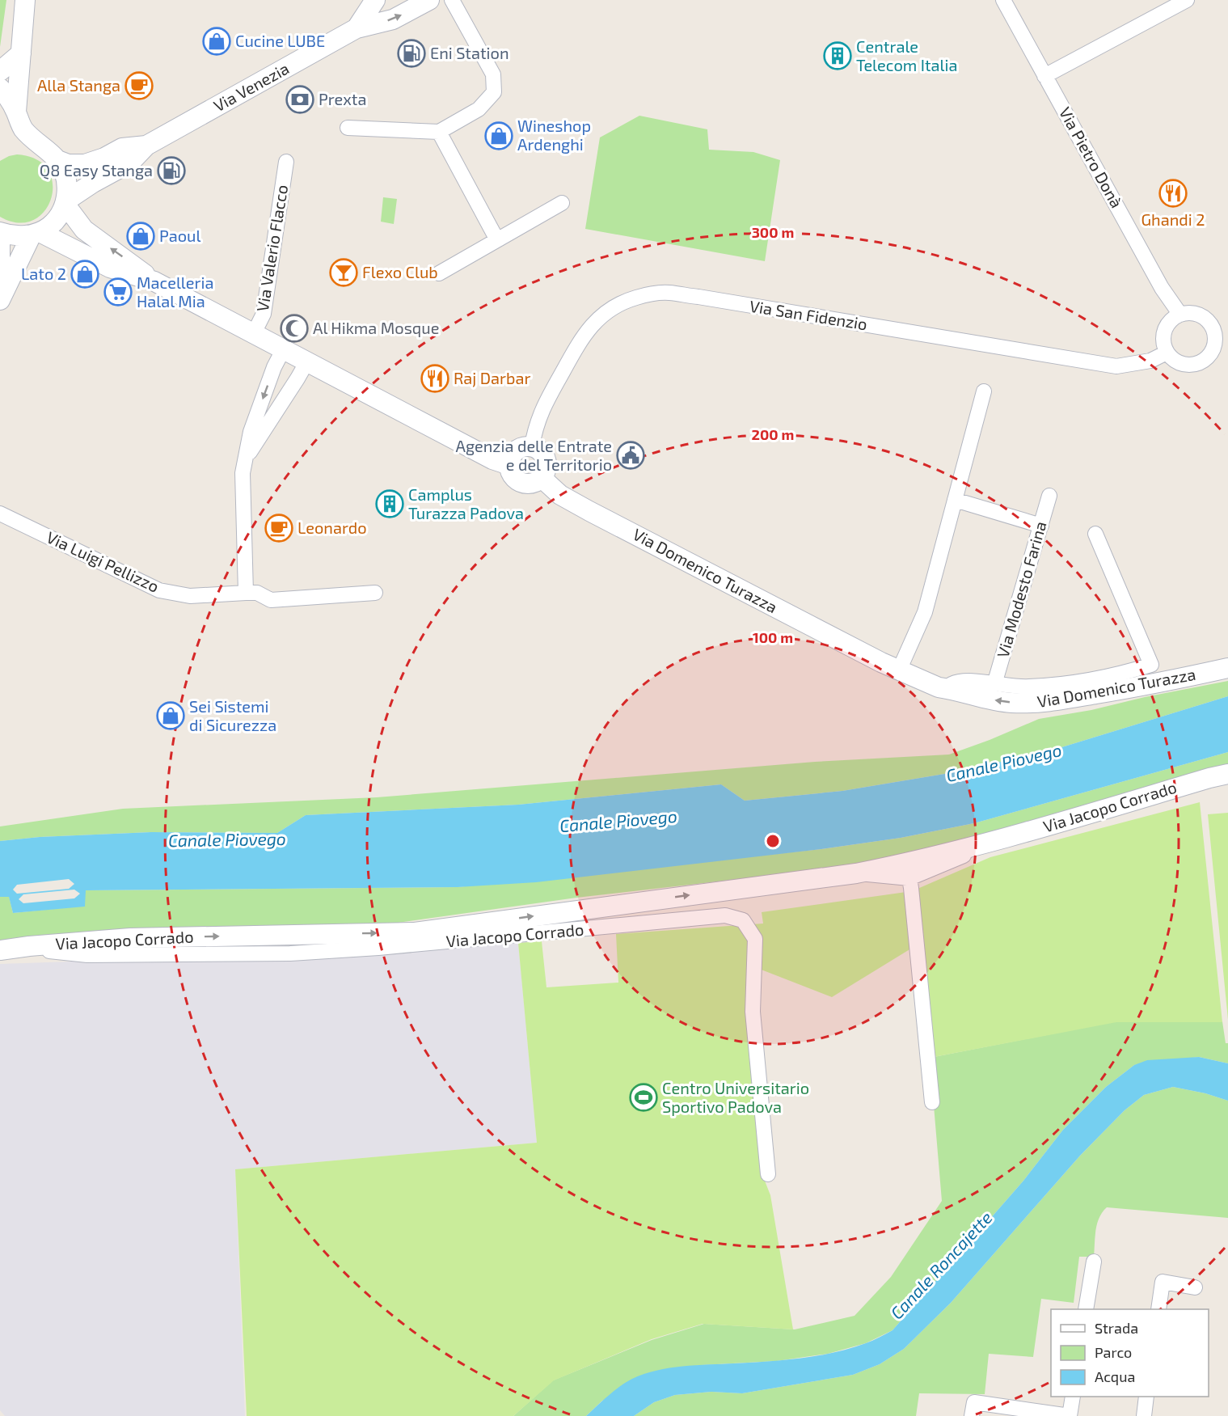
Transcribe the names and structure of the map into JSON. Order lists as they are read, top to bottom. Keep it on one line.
{"streets":{"main road":["Via Venezia","Via Domenico Turazza","Via Jacopo Corrado"],"street":["Via Pietro Donà","Via Valerio Flacco","Via San Fidenzio","Via Luigi Pellizzo","Via Modesto Farina"]},"crossings":[["Via Pietro Donà","Via San Fidenzio"],["Via San Fidenzio","Via Domenico Turazza"],["Via Domenico Turazza","Via Modesto Farina"]],"one_way":["Via Jacopo Corrado"],"water":["Canale Piovego","Canale Roncajette"],"places":{"shop":["Cucine LUBE","Wineshop Ardenghi","Paoul","Lato 2","Sei Sistemi di Sicurezza"],"fuel station":["Eni Station","Q8 Easy Stanga"],"building":["Centrale Telecom Italia","Camplus Turazza Padova"],"cafe":["Alla Stanga","Leonardo"],"bank":["Prexta"],"restaurant":["Ghandi 2","Raj Darbar"],"bar":["Flexo Club"],"supermarket":["Macelleria Halal Mia"],"mosque":["Al Hikma Mosque"],"public building":["Agenzia delle Entrate e del Territorio"],"sports":["Centro Universitario Sportivo Padova"]},"legend":["Strada","Parco","Acqua"],"rings":["300 m","200 m","100 m"]}
